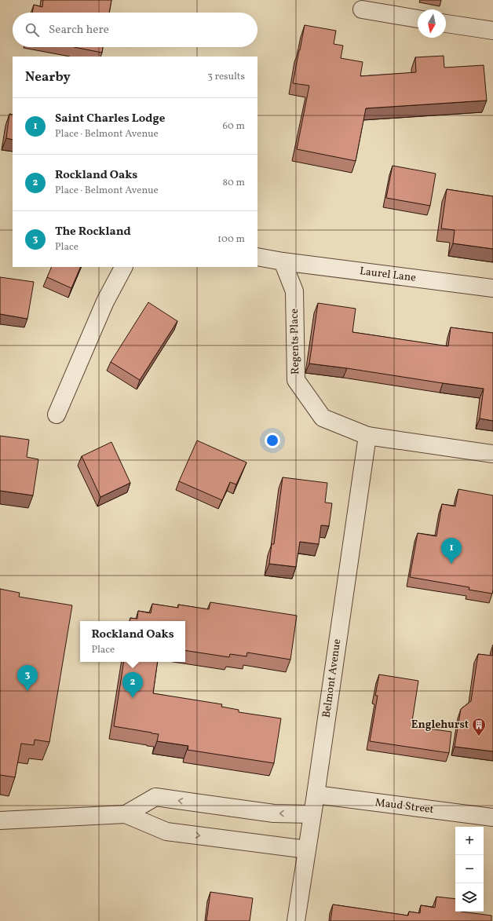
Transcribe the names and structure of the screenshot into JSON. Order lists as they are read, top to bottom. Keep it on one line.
{"streets":{"street":["Laurel Lane","Regents Place","Belmont Avenue","Maud Street"]},"crossings":[["Laurel Lane","Regents Place"],["Regents Place","Belmont Avenue"],["Belmont Avenue","Maud Street"]],"places":{"building":["Englehurst"]},"north":"bottom","page":{"search":"Search here","heading":["Nearby","3 results"],"list":[{"mark":"1","name":"Saint Charles Lodge","note":"Place · Belmont Avenue","value":"60 m"},{"mark":"2","name":"Rockland Oaks","note":"Place · Belmont Avenue","value":"80 m"},{"mark":"3","name":"The Rockland","note":"Place","value":"100 m"}],"pins":["1","3","2"],"popup":["Rockland Oaks","Place"],"map_buttons":["+","−"]}}
